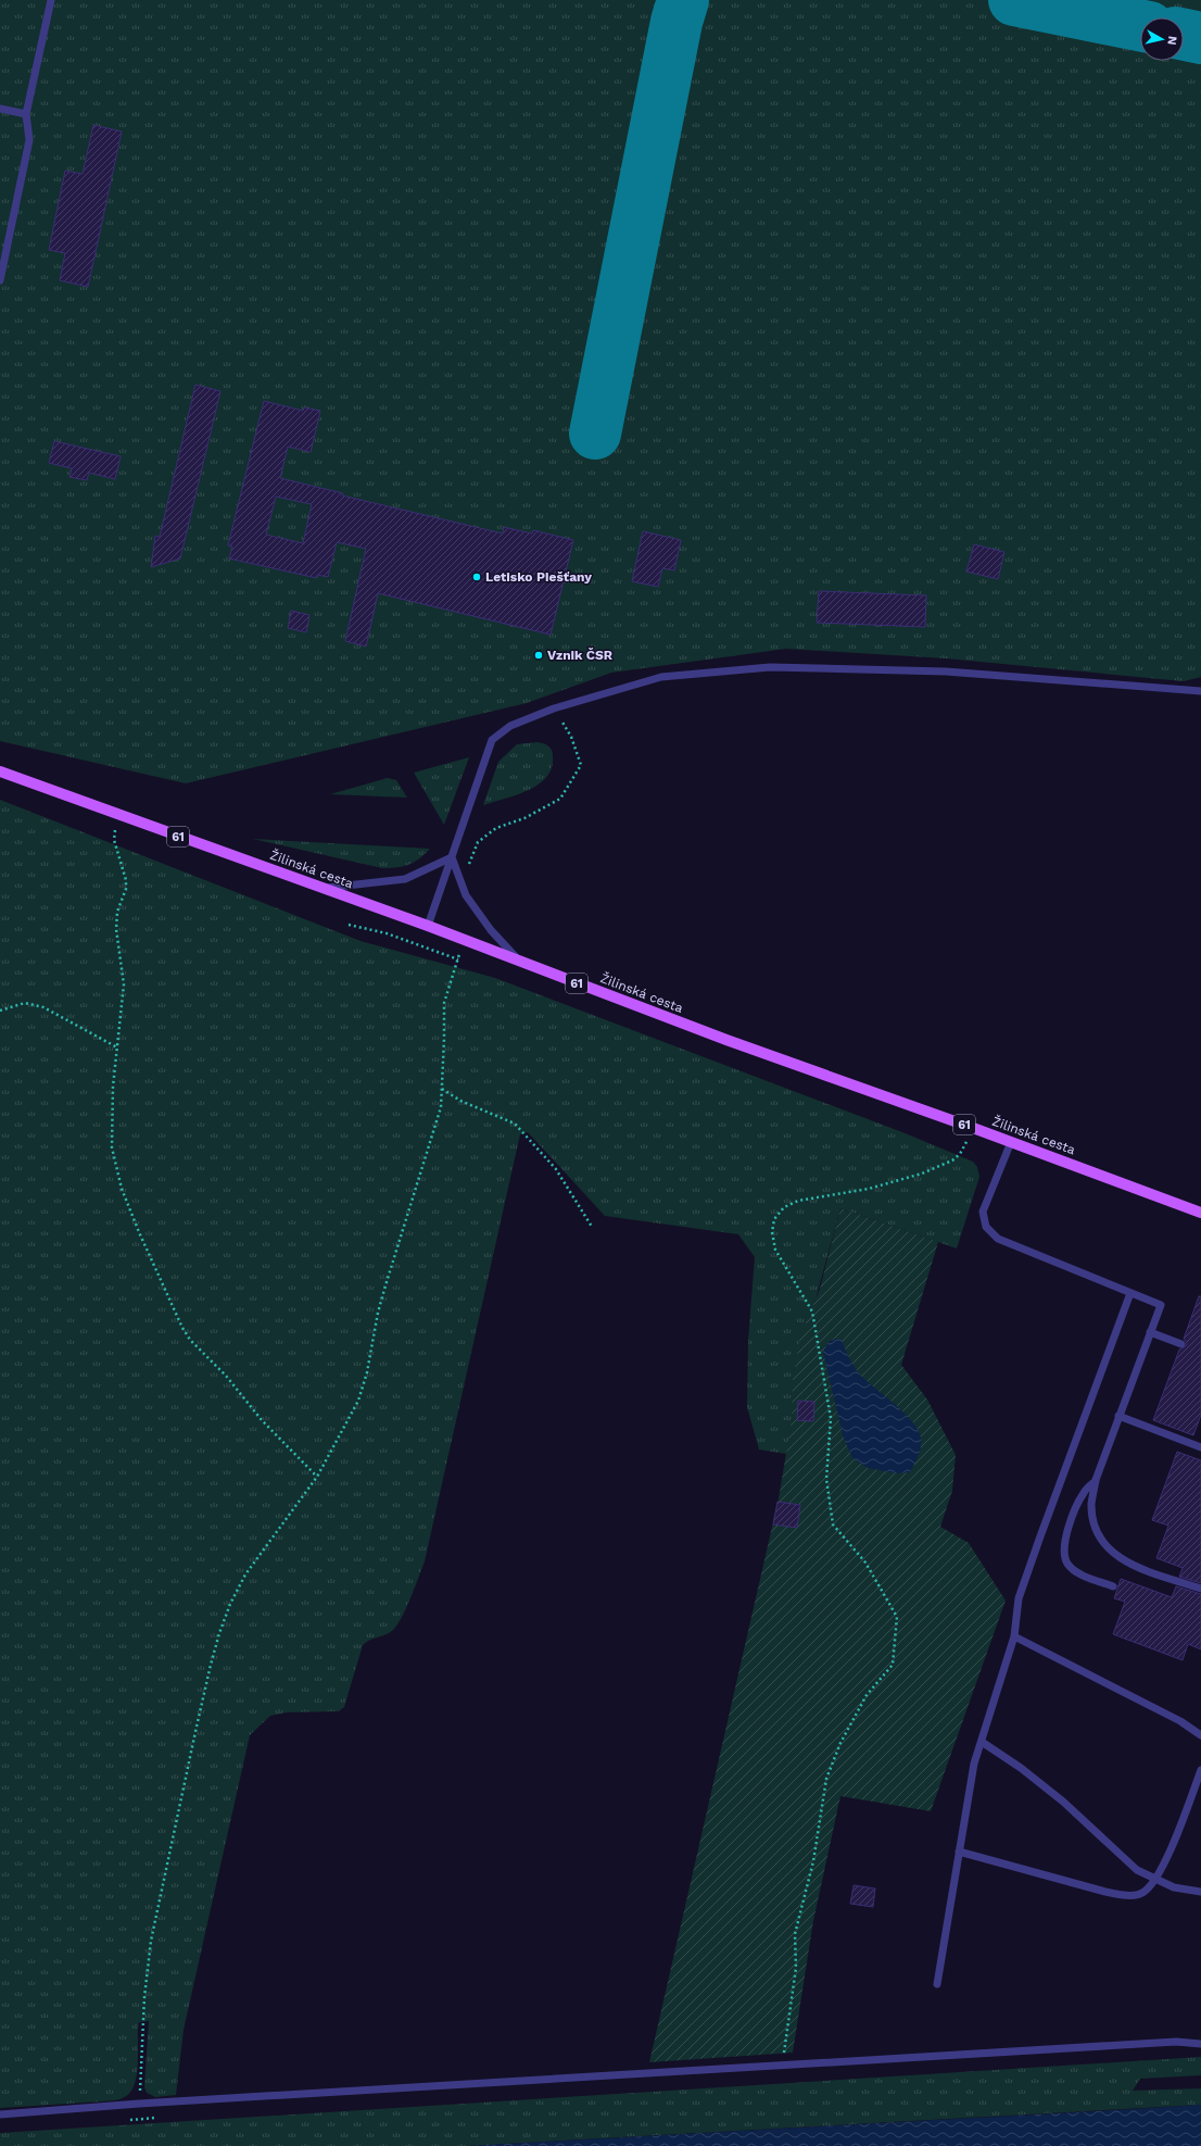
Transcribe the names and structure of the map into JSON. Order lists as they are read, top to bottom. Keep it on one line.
{"streets":{"main road":["61","Žilinská cesta"]},"places":["Letisko Piešťany","Vznik ČSR"],"north":"right"}
